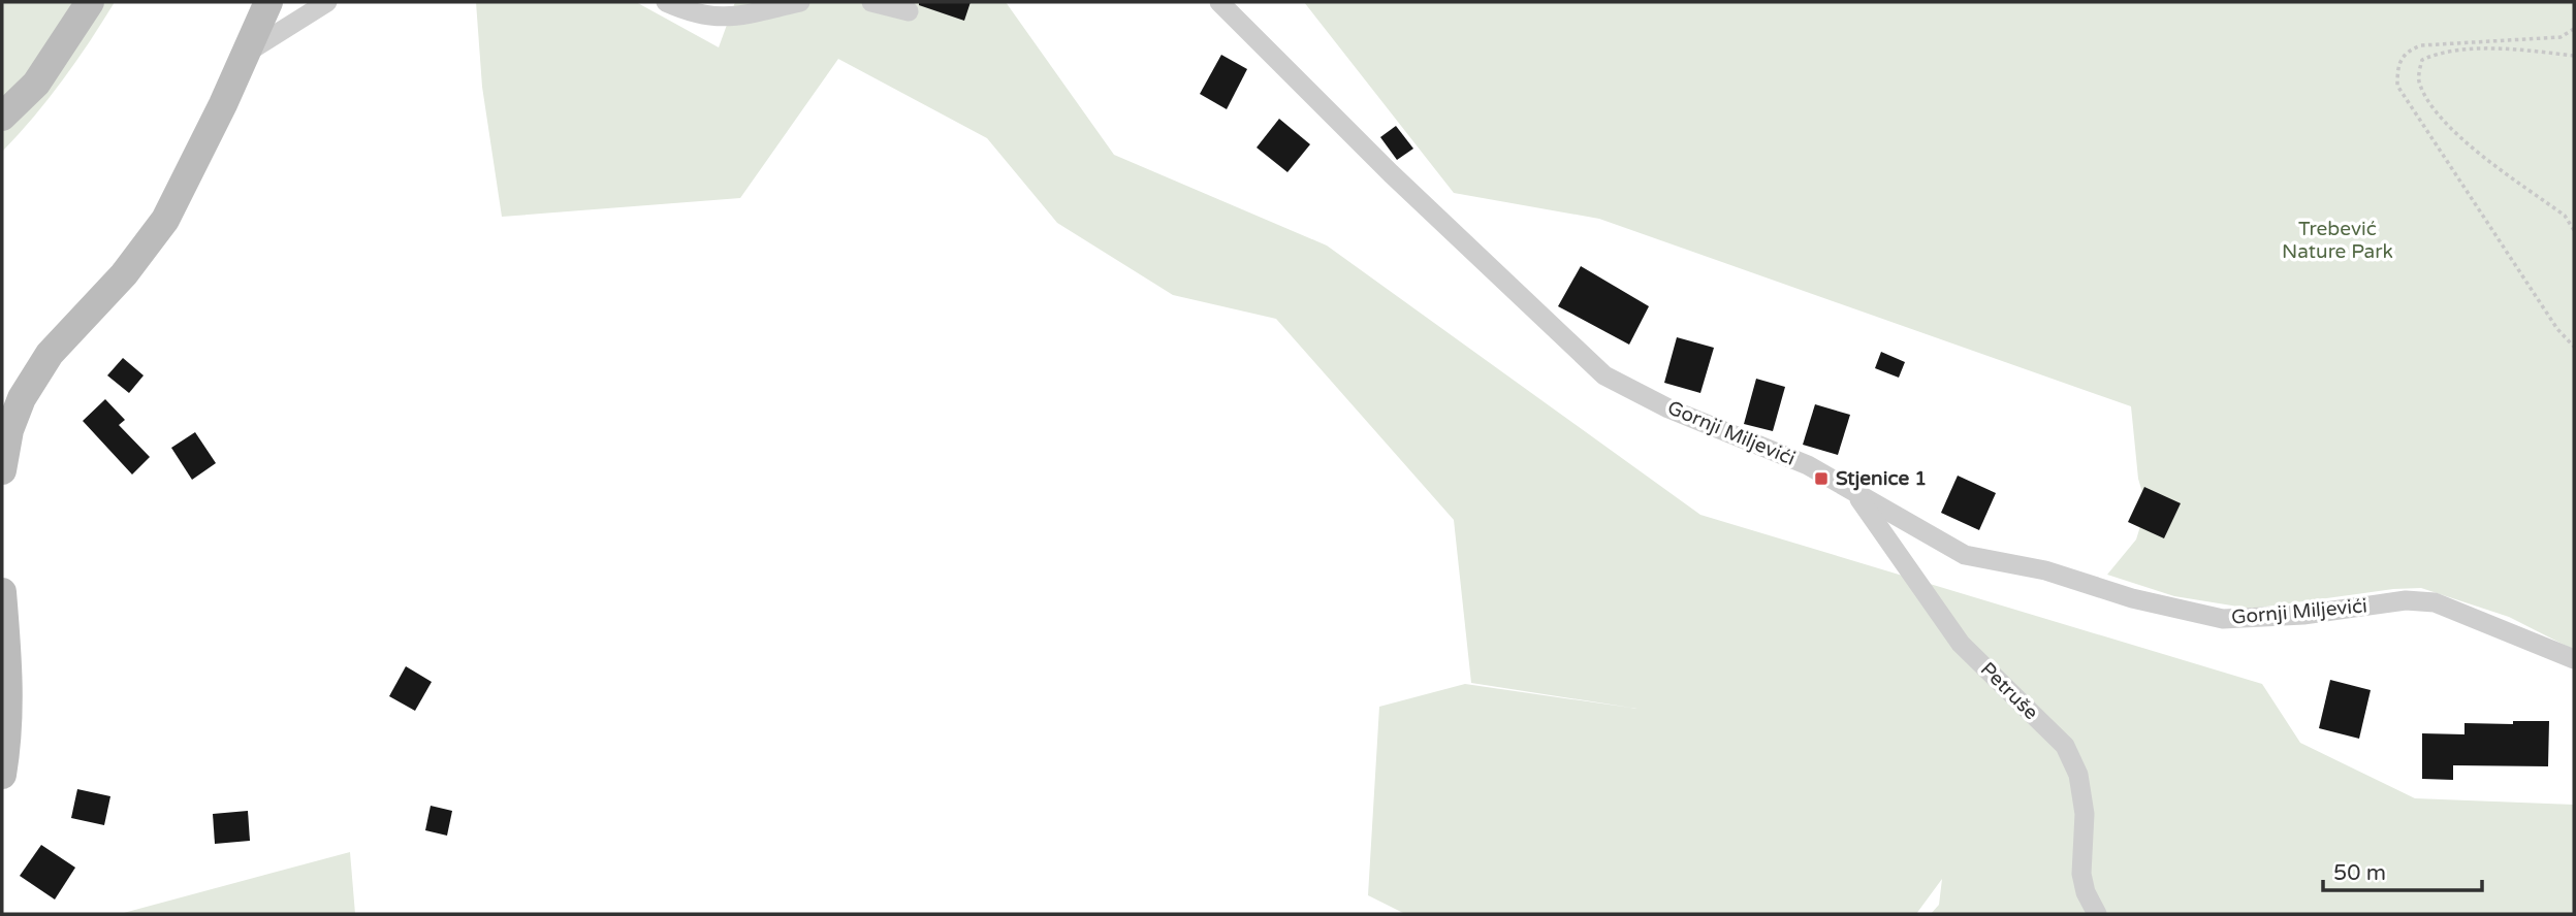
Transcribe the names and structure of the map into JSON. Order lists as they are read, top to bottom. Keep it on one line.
{"streets":{"street":["Gornji Miljevići","Petruše"]},"crossings":[["Gornji Miljevići","Petruše"]],"parks":["Trebević Nature Park"],"places":{"transit":["Stjenice 1"]},"scale_bar":"50 m"}
